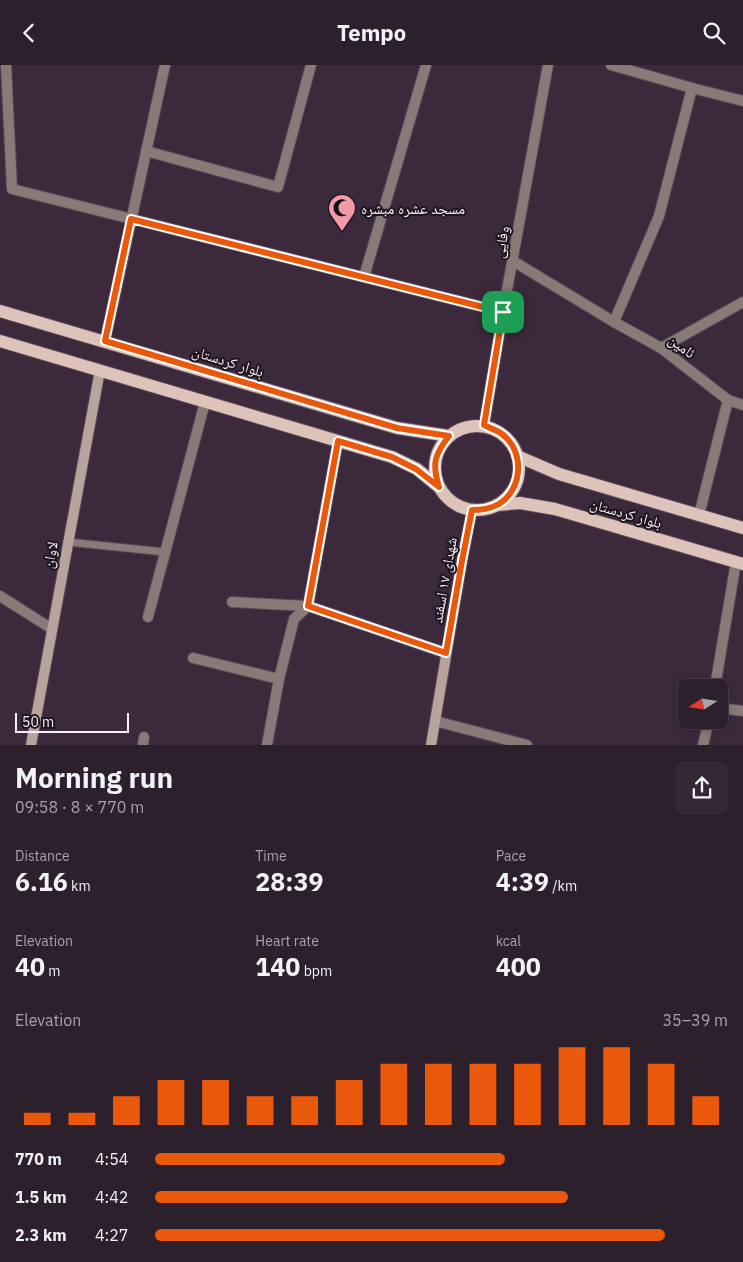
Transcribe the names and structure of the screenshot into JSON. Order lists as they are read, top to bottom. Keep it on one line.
{"streets":{"main road":["بلوار کردستان"],"street":["وفایی","ئامین","لاوان","شهدای ۱۷ اسفند"]},"crossings":[["وفایی","ئامین"],["وفایی","بلوار کردستان"],["وفایی","شهدای ۱۷ اسفند"],["بلوار کردستان","شهدای ۱۷ اسفند"]],"places":{"mosque":["مسجد عشره مبشره"]},"scale_bar":"50 m","north":"left","page":{"header":"Tempo","scale":"50 m","heading":["Morning run","09:58 · 8 × 770 m"],"stats":[["Distance","6.16 km"],["Time","28:39"],["Pace","4:39 /km"],["Elevation","40 m"],["Heart rate","140 bpm"],["kcal","400"]],"chart":["Elevation","35–39 m"],"list":[{"name":"770 m","note":"4:54"},{"name":"1.5 km","note":"4:42"},{"name":"2.3 km","note":"4:27"}]}}
